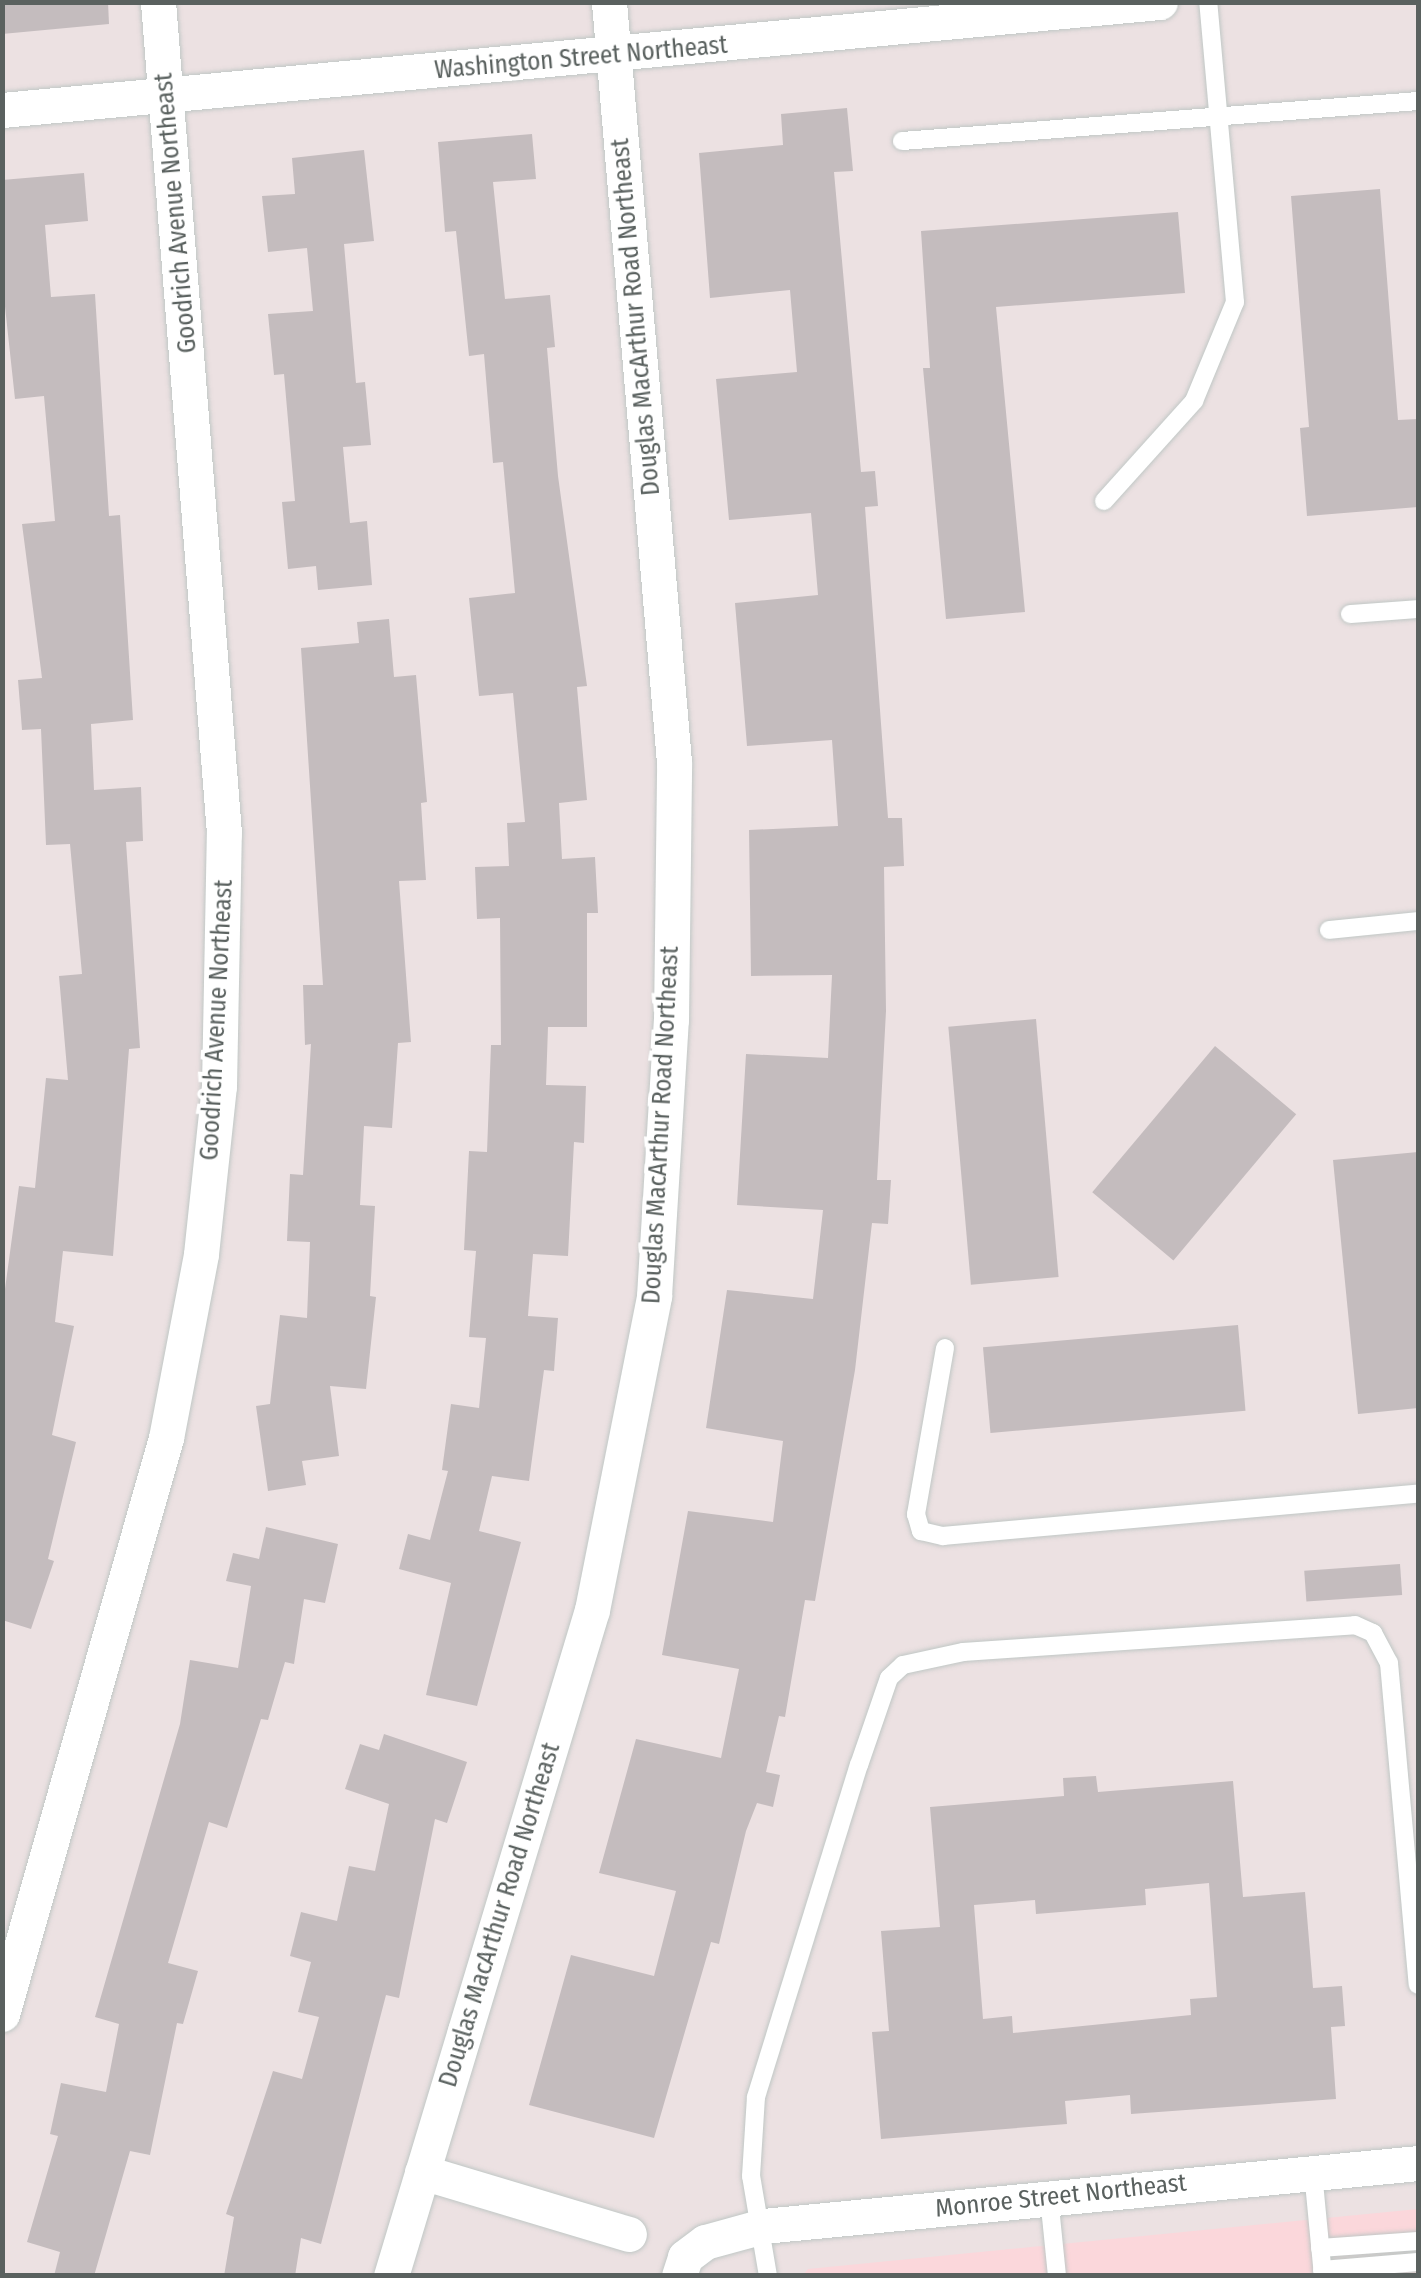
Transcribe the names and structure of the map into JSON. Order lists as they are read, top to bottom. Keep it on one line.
{"streets":{"street":["Washington Street Northeast","Goodrich Avenue Northeast","Douglas MacArthur Road Northeast","Monroe Street Northeast"]},"crossings":[["Washington Street Northeast","Goodrich Avenue Northeast"],["Washington Street Northeast","Douglas MacArthur Road Northeast"]]}
